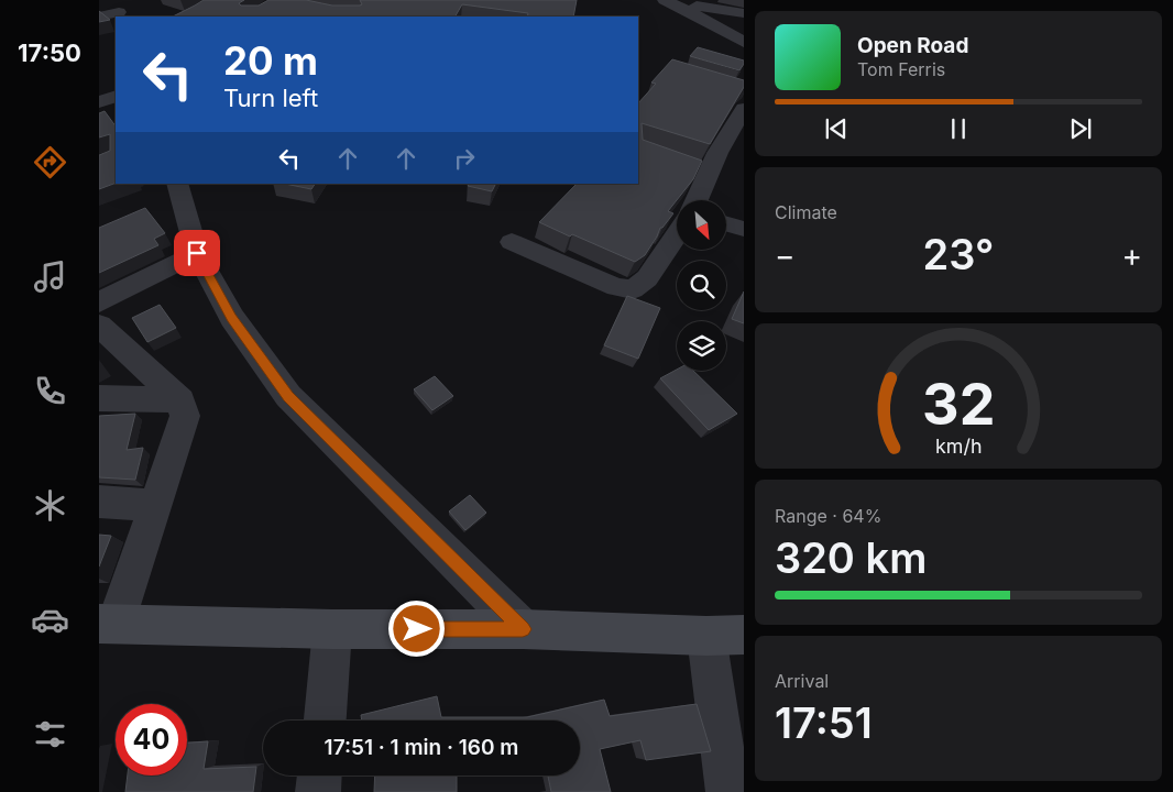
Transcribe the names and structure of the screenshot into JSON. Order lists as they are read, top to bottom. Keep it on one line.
{"north":"bottom right","page":{"tabs":"17:50","turn":["20 m","Turn left"],"song":["Open Road","Tom Ferris"],"tile":["Climate",["Range · 64%","320 km"],["Arrival","17:51"]],"heat":["−","23°","+"],"limit":"40","trip":"17:51 · 1 min · 160 m","gauge":["32","km/h"]}}
